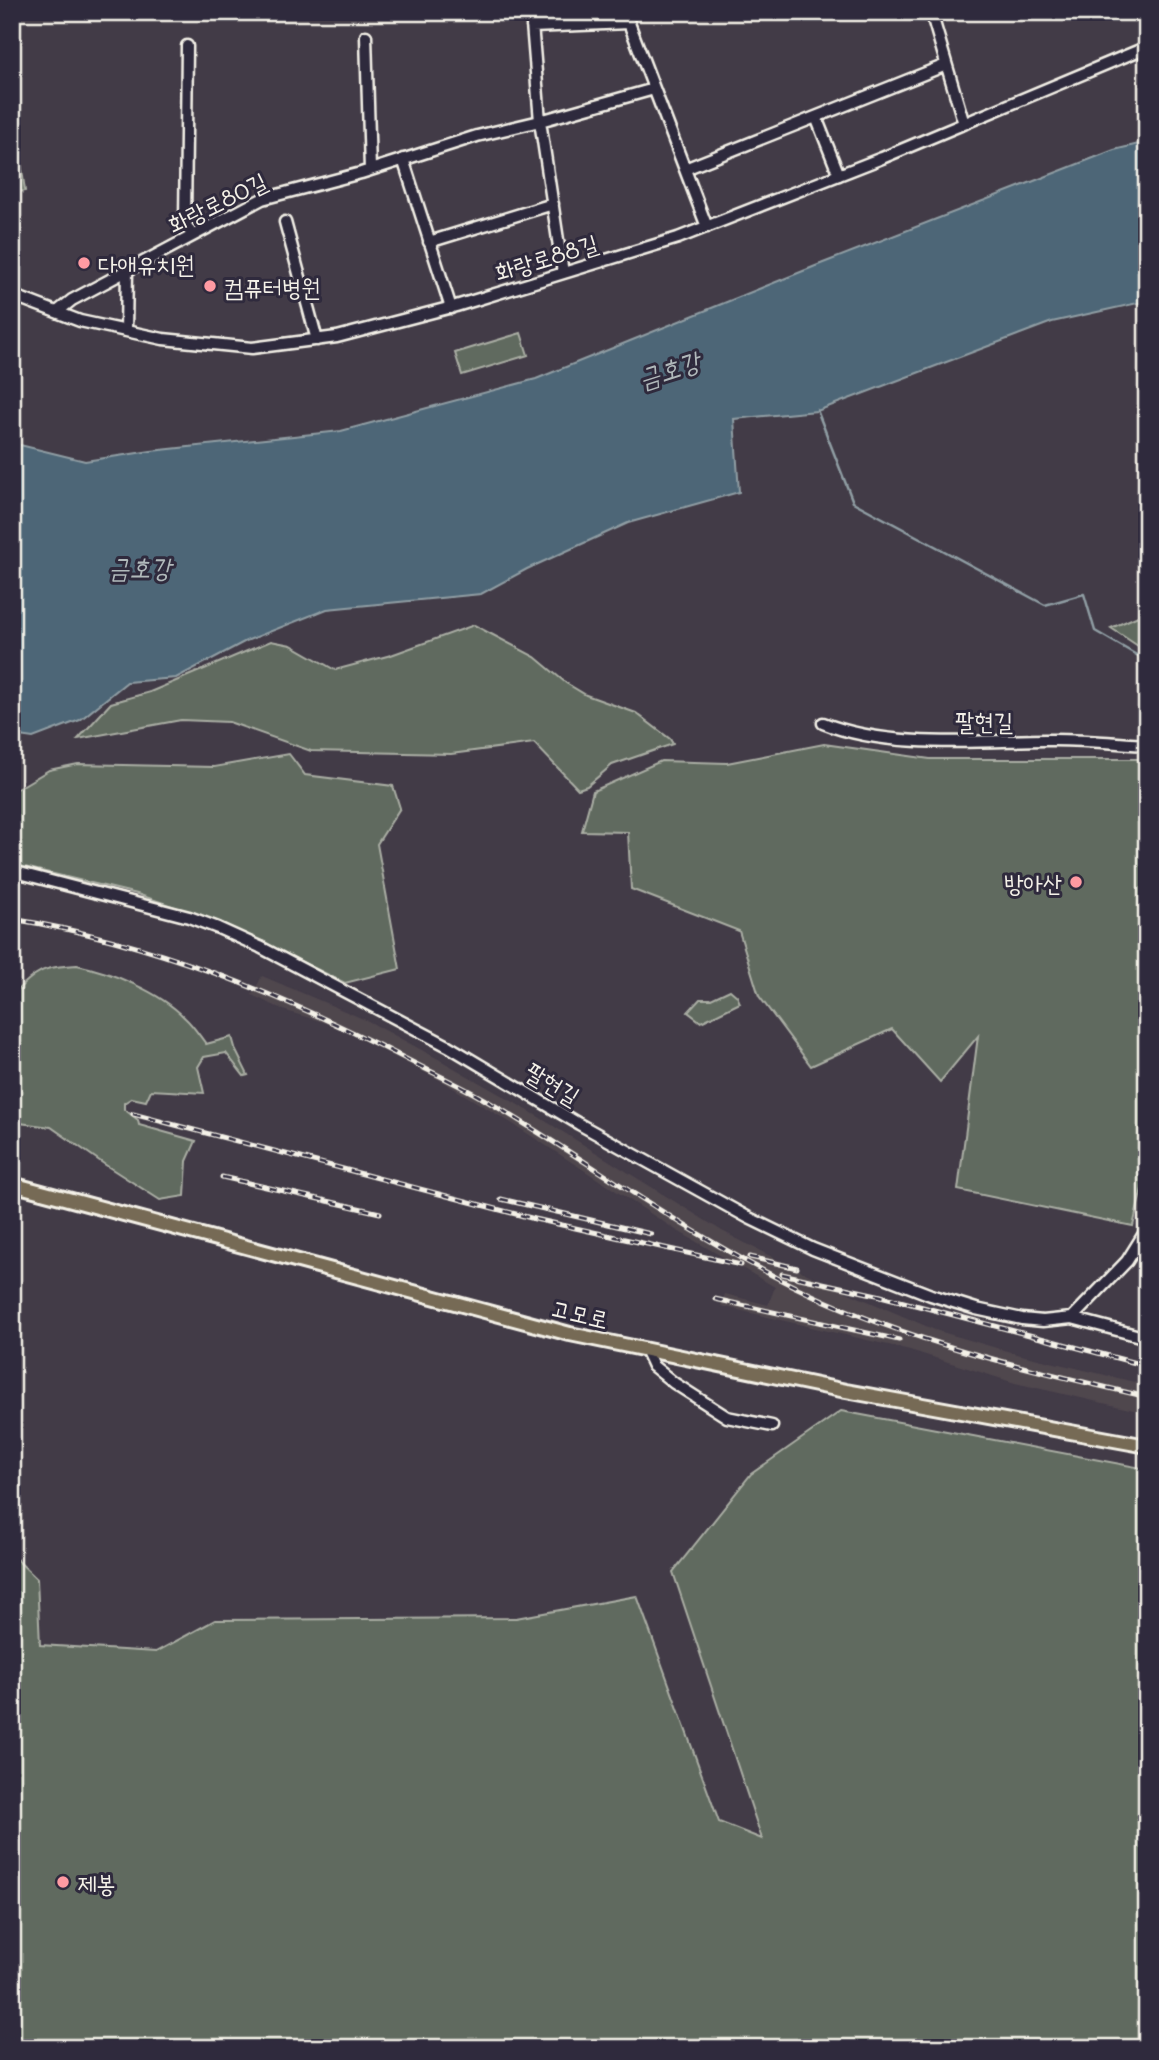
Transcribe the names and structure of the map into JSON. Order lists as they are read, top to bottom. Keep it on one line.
{"streets":{"main road":["고모로"],"street":["화랑로80길","화랑로88길","팔현길"]},"crossings":[["화랑로80길","화랑로88길"]],"water":["금호강"],"places":["다애유치원","컴퓨터병원","방아산","제봉"]}
